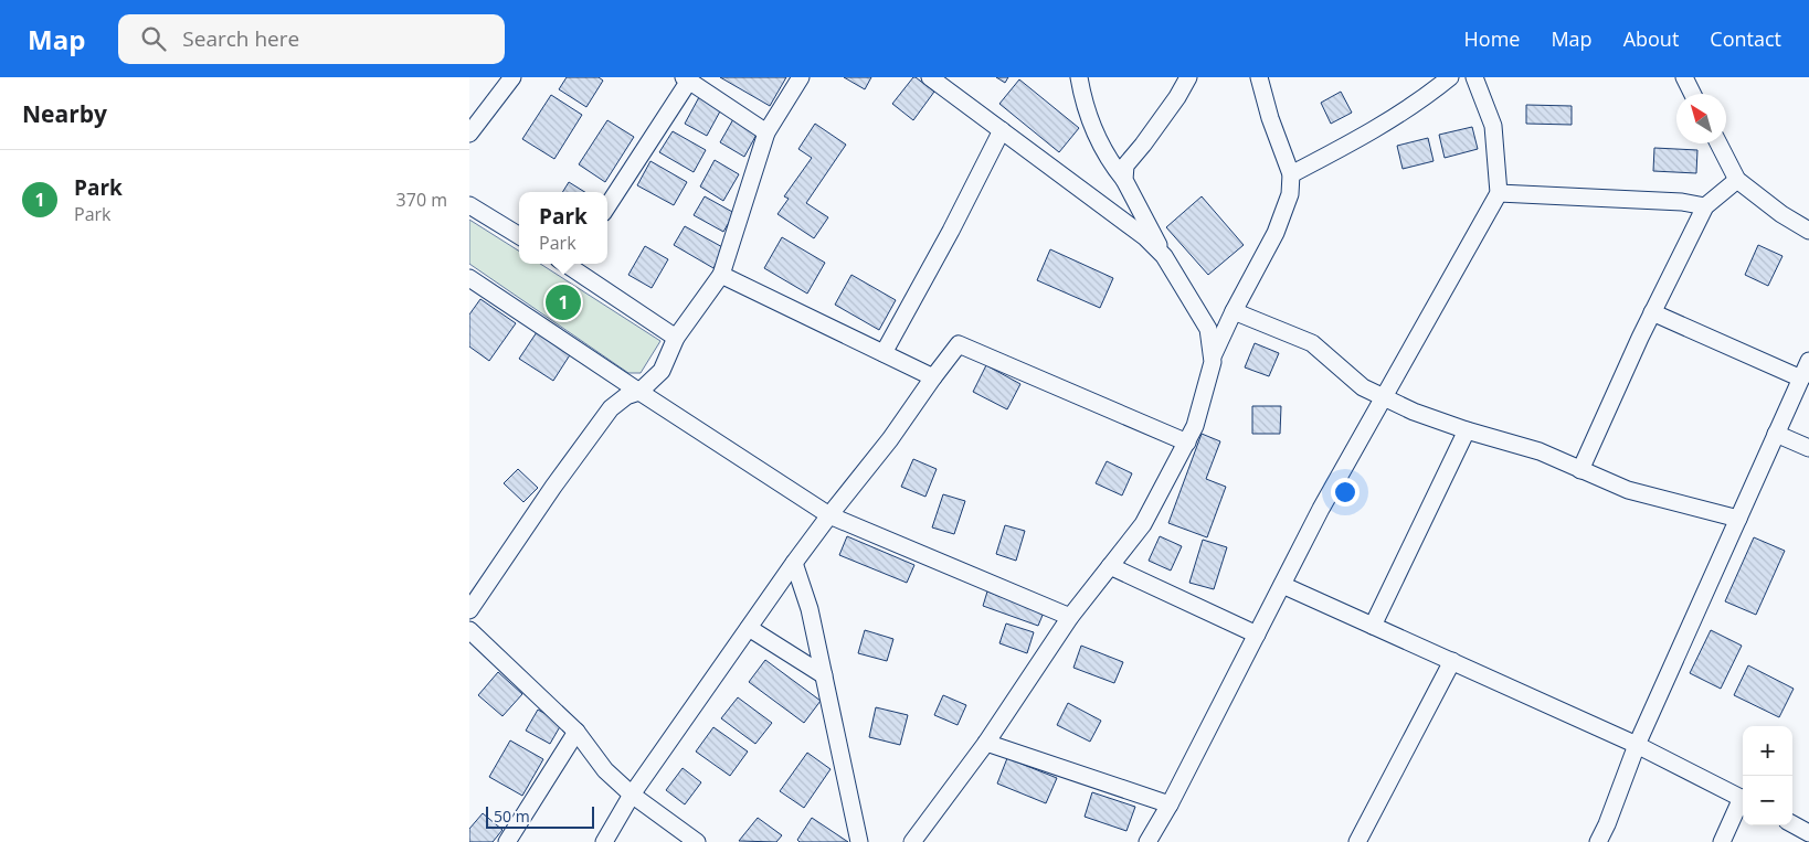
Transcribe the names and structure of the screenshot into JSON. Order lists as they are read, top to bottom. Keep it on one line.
{"scale_bar":"50 m","north":"top left","page":{"header":"Map","search":"Search here","nav":["Home","Map","About","Contact"],"heading":"Nearby","list":[{"mark":"1","name":"Park","note":"Park","value":"370 m"}],"popup":["Park","Park"],"pins":"1","map_buttons":["+","−"],"scale":"50 m"}}
